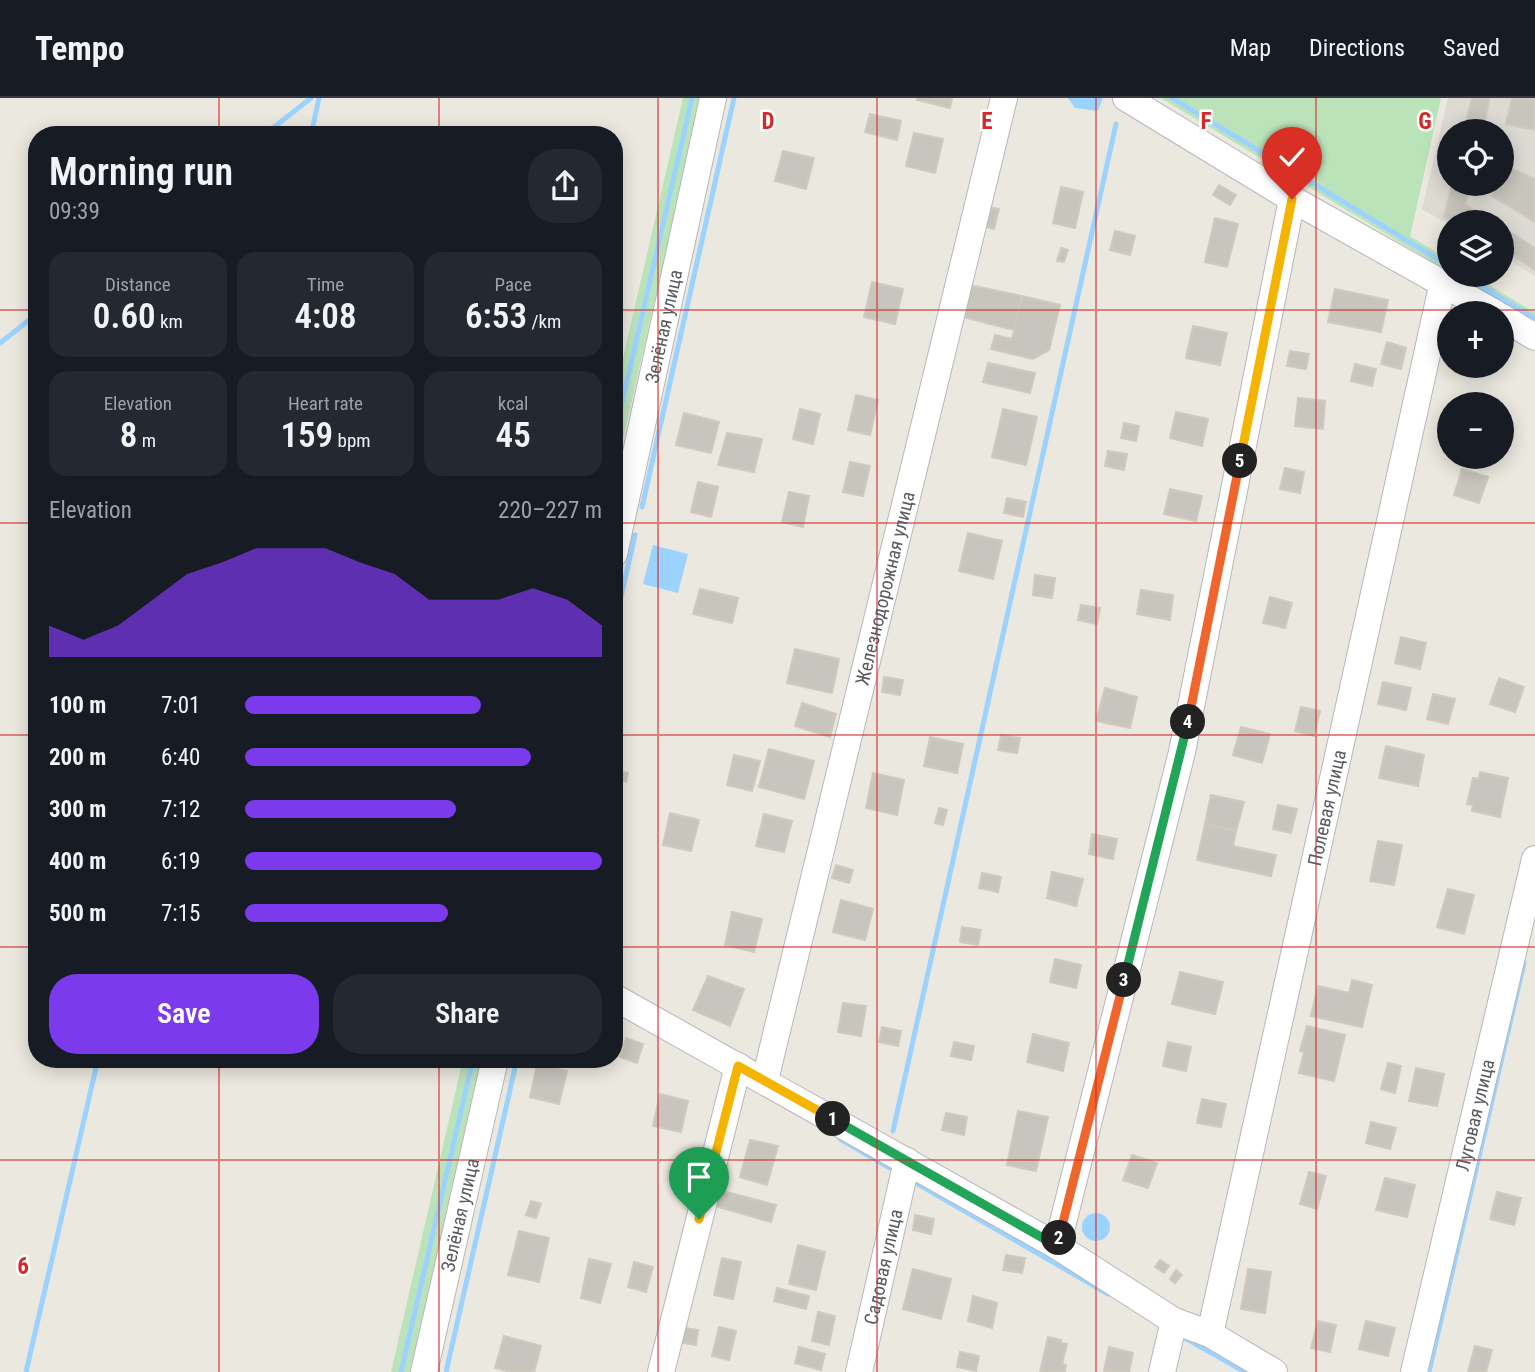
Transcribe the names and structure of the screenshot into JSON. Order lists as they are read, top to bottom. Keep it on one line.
{"streets":{"street":["Зелёная улица","Железнодорожная улица","Полевая улица","Луговая улица","Садовая улица"]},"page":{"header":"Tempo","nav":["Map","Directions","Saved"],"map_buttons":["+","−"],"heading":["Morning run","09:39"],"stats":[["Distance","0.60 km"],["Time","4:08"],["Pace","6:53 /km"],["Elevation","8 m"],["Heart rate","159 bpm"],["kcal","45"]],"pins":["5","4","3","1","2"],"chart":["Elevation","220–227 m"],"list":[{"name":"100 m","note":"7:01"},{"name":"200 m","note":"6:40"},{"name":"300 m","note":"7:12"},{"name":"400 m","note":"6:19"},{"name":"500 m","note":"7:15"}],"buttons":["Save","Share"]},"grid":{"columns":["D","E","F","G"],"rows":["6"]}}
